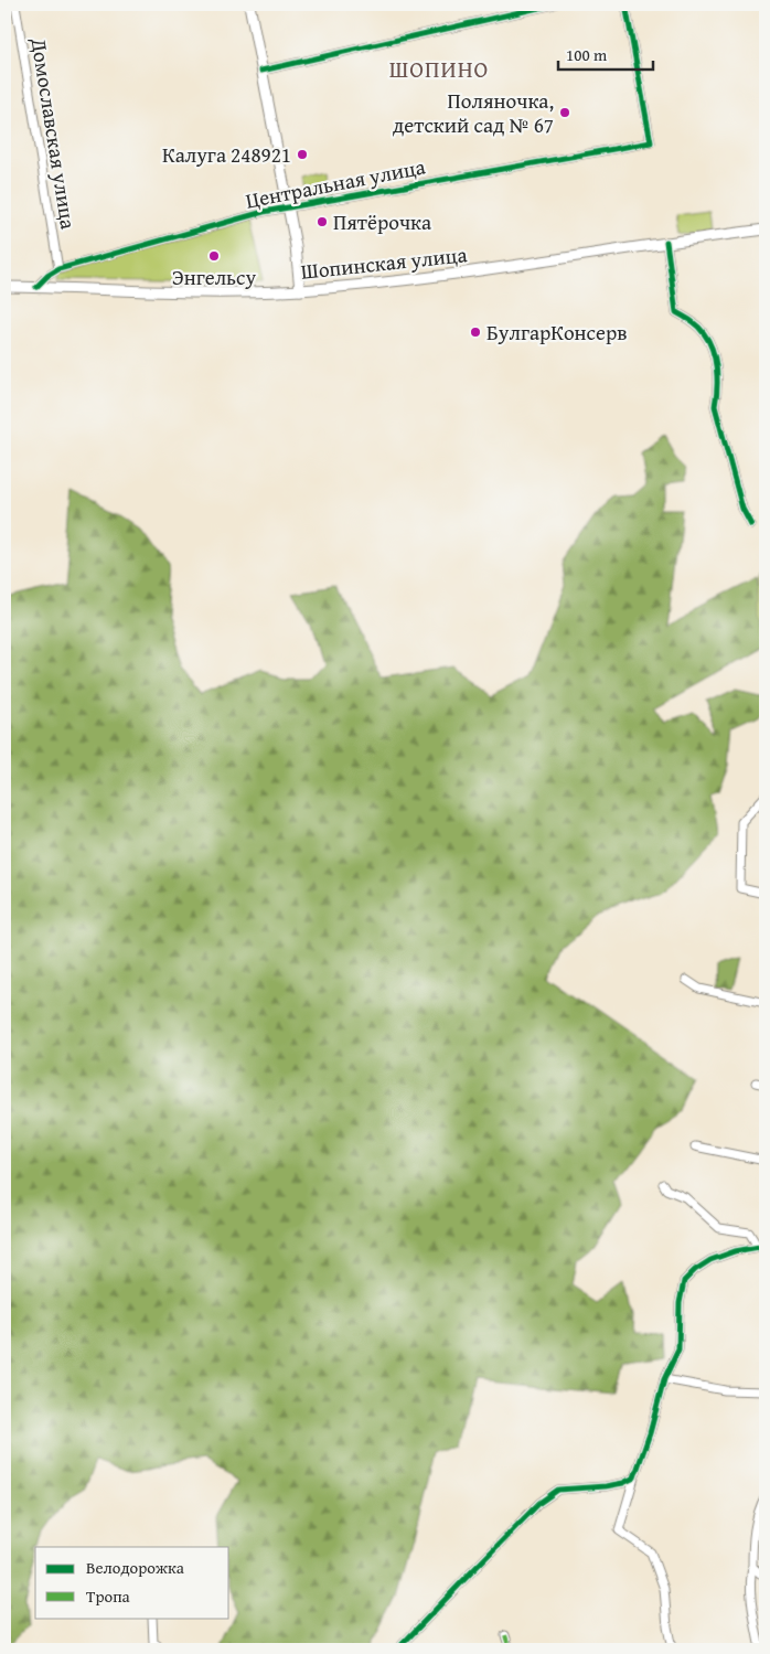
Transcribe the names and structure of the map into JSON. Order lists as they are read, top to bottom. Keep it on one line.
{"streets":{"street":["Домославская улица","Центральная улица","Шопинская улица"]},"crossings":[["Домославская улица","Центральная улица"],["Центральная улица","Шопинская улица"]],"districts":["ШОПИНО"],"places":["Поляночка, детский сад № 67","Калуга 248921","Пятёрочка","Энгельсу","БулгарКонсерв"],"legend":["Велодорожка","Тропа"],"scale_bar":"100 m"}
